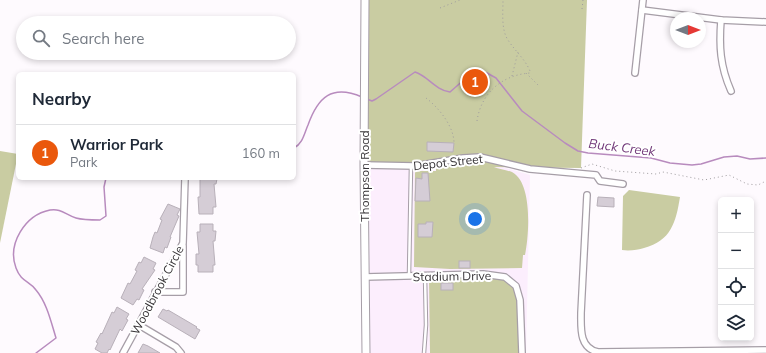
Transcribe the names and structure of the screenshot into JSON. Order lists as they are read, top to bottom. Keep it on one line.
{"streets":{"street":["Depot Street","Thompson Road","Stadium Drive","Woodbrook Circle"]},"crossings":[["Depot Street","Thompson Road"],["Thompson Road","Stadium Drive"]],"water":["Buck Creek"],"north":"right","page":{"search":"Search here","pins":"1","heading":"Nearby","list":[{"mark":"1","name":"Warrior Park","note":"Park","value":"160 m"}],"map_buttons":["+","−"]}}
